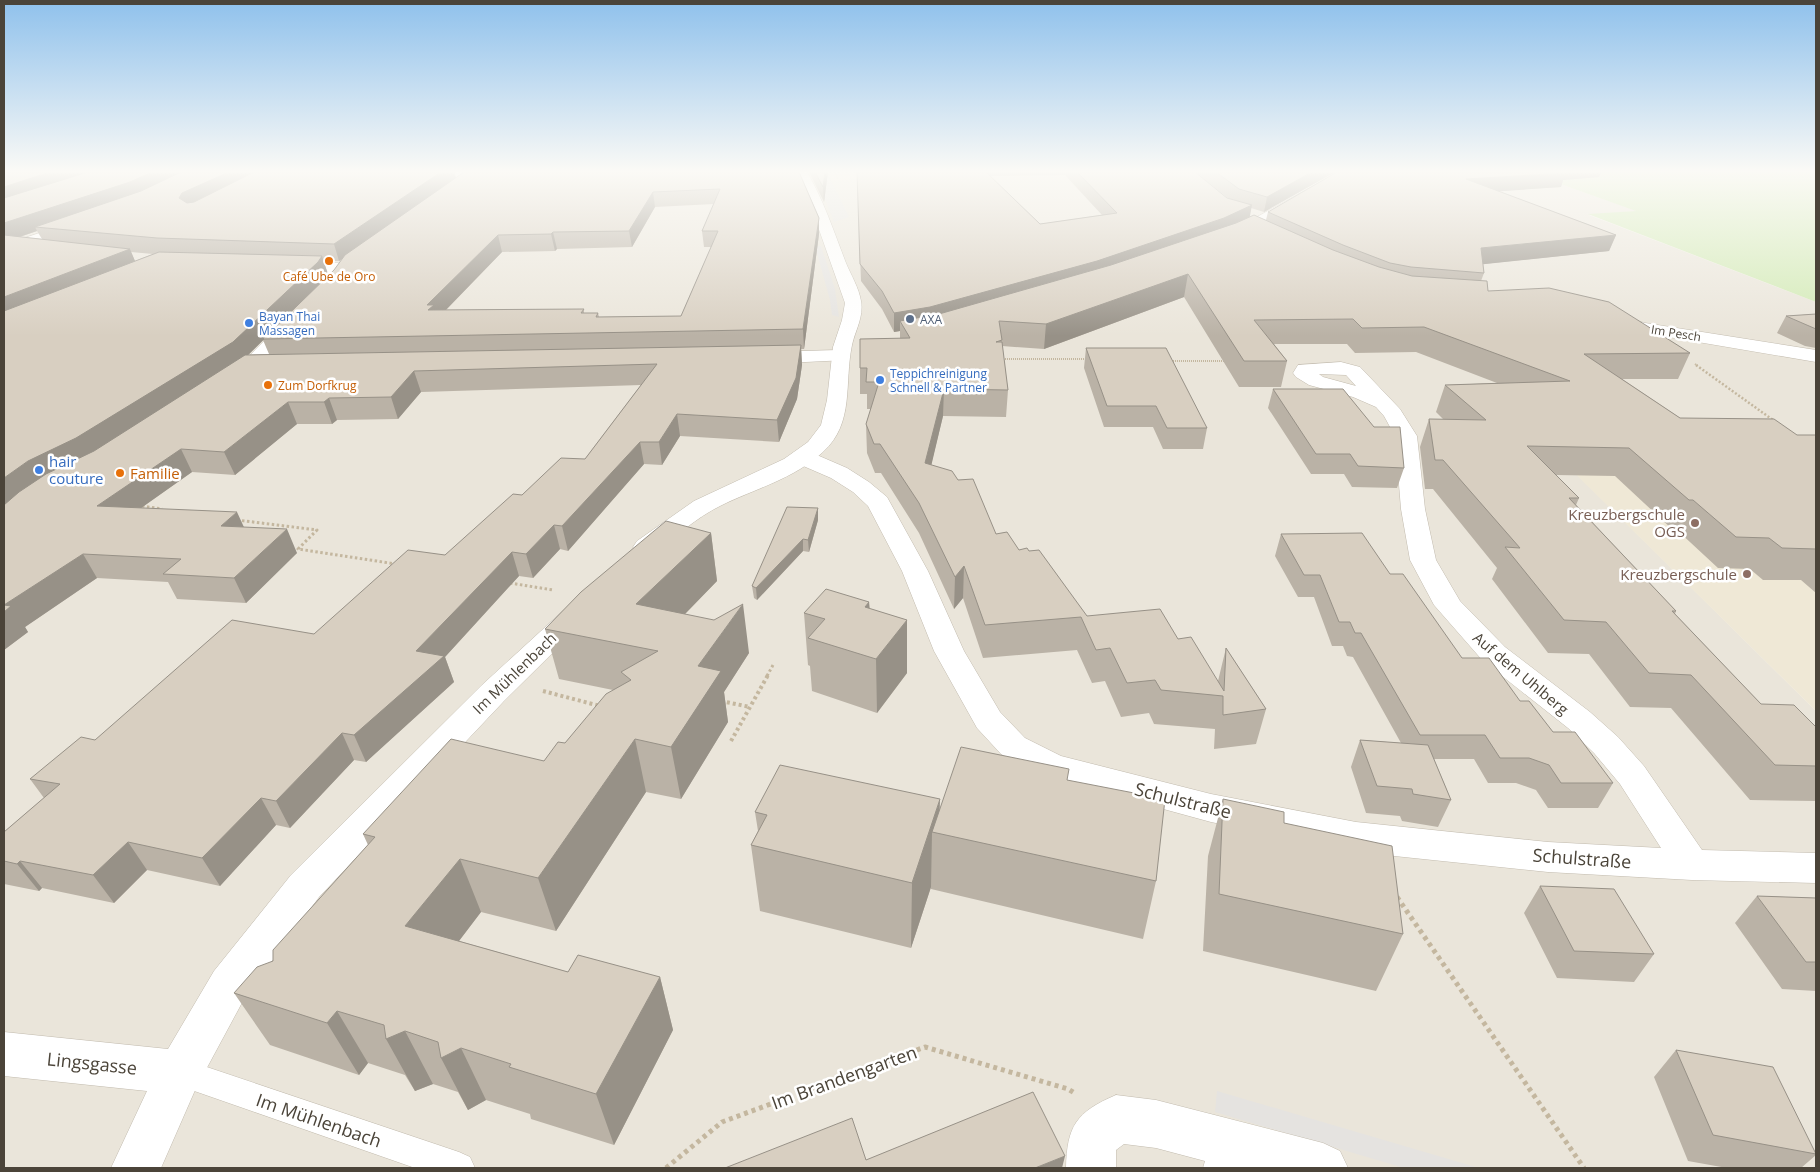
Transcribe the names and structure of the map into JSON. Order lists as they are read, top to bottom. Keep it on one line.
{"streets":{"street":["Im Pesch","Im Mühlenbach","Auf dem Uhlberg","Schulstraße","Lingsgasse"],"path":["Im Brandengarten"]},"crossings":[["Im Mühlenbach","Lingsgasse"],["Auf dem Uhlberg","Schulstraße"]],"places":["Café Ube de Oro","AXA","Bayan Thai Massagen","Teppichreinigung Schnell & Partner","Zum Dorfkrug","hair couture","Familie","Kreuzbergschule OGS","Kreuzbergschule"]}
